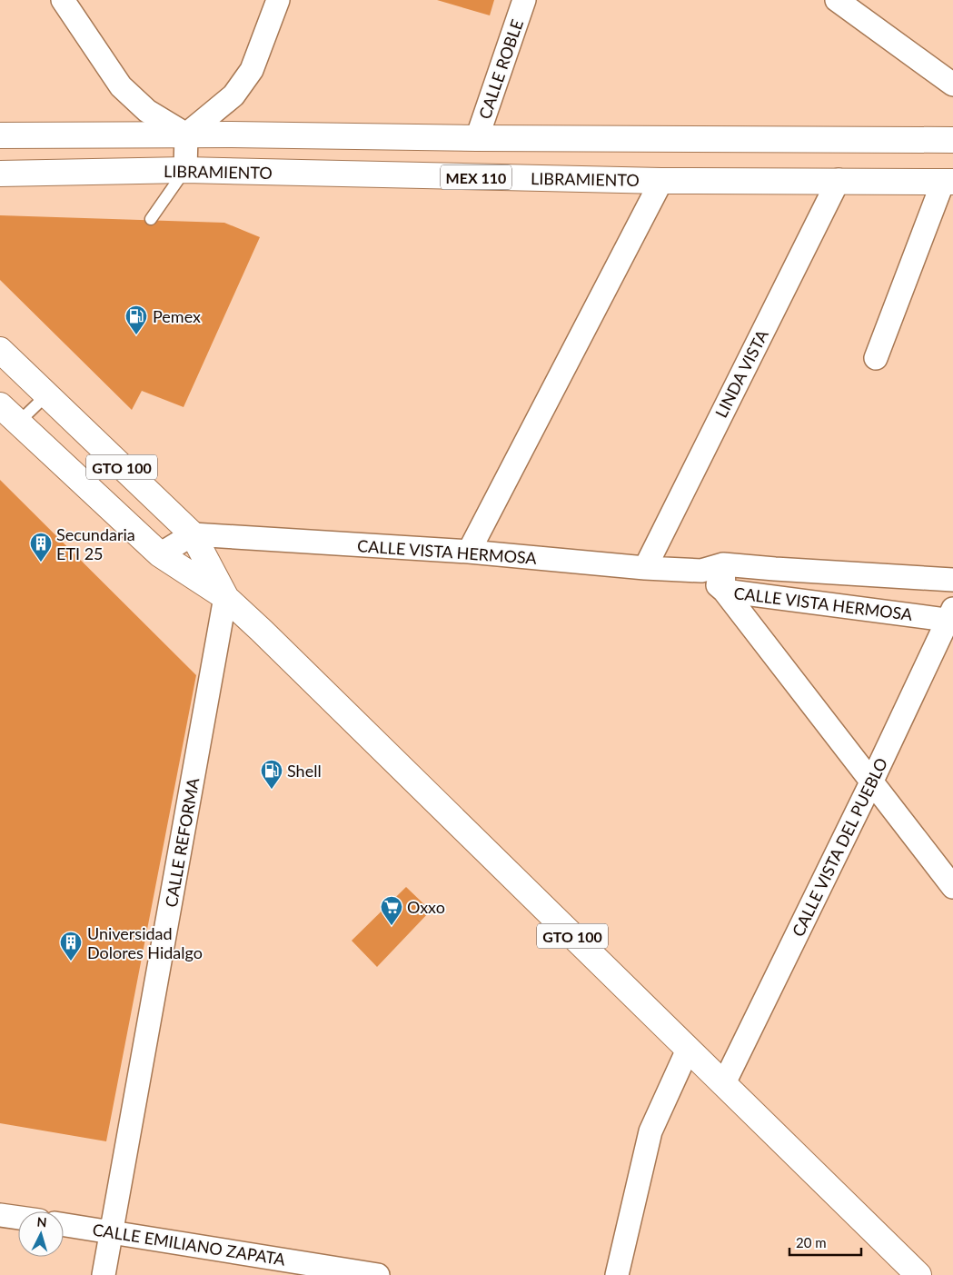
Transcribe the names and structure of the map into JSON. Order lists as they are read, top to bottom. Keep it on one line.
{"streets":{"main road":["LIBRAMIENTO","MEX 110","GTO 100"],"street":["CALLE ROBLE","LINDA VISTA","CALLE VISTA HERMOSA","CALLE REFORMA","CALLE VISTA DEL PUEBLO","CALLE EMILIANO ZAPATA"]},"crossings":[["LIBRAMIENTO","LINDA VISTA"],["LINDA VISTA","CALLE VISTA HERMOSA"],["GTO 100","CALLE VISTA HERMOSA"],["GTO 100","CALLE REFORMA"],["GTO 100","CALLE VISTA DEL PUEBLO"],["CALLE VISTA HERMOSA","CALLE VISTA DEL PUEBLO"],["CALLE REFORMA","CALLE EMILIANO ZAPATA"]],"places":{"fuel station":["Pemex","Shell"],"building":["Secundaria ETI 25","Universidad Dolores Hidalgo"],"supermarket":["Oxxo"]},"scale_bar":"20 m","north":"top"}
